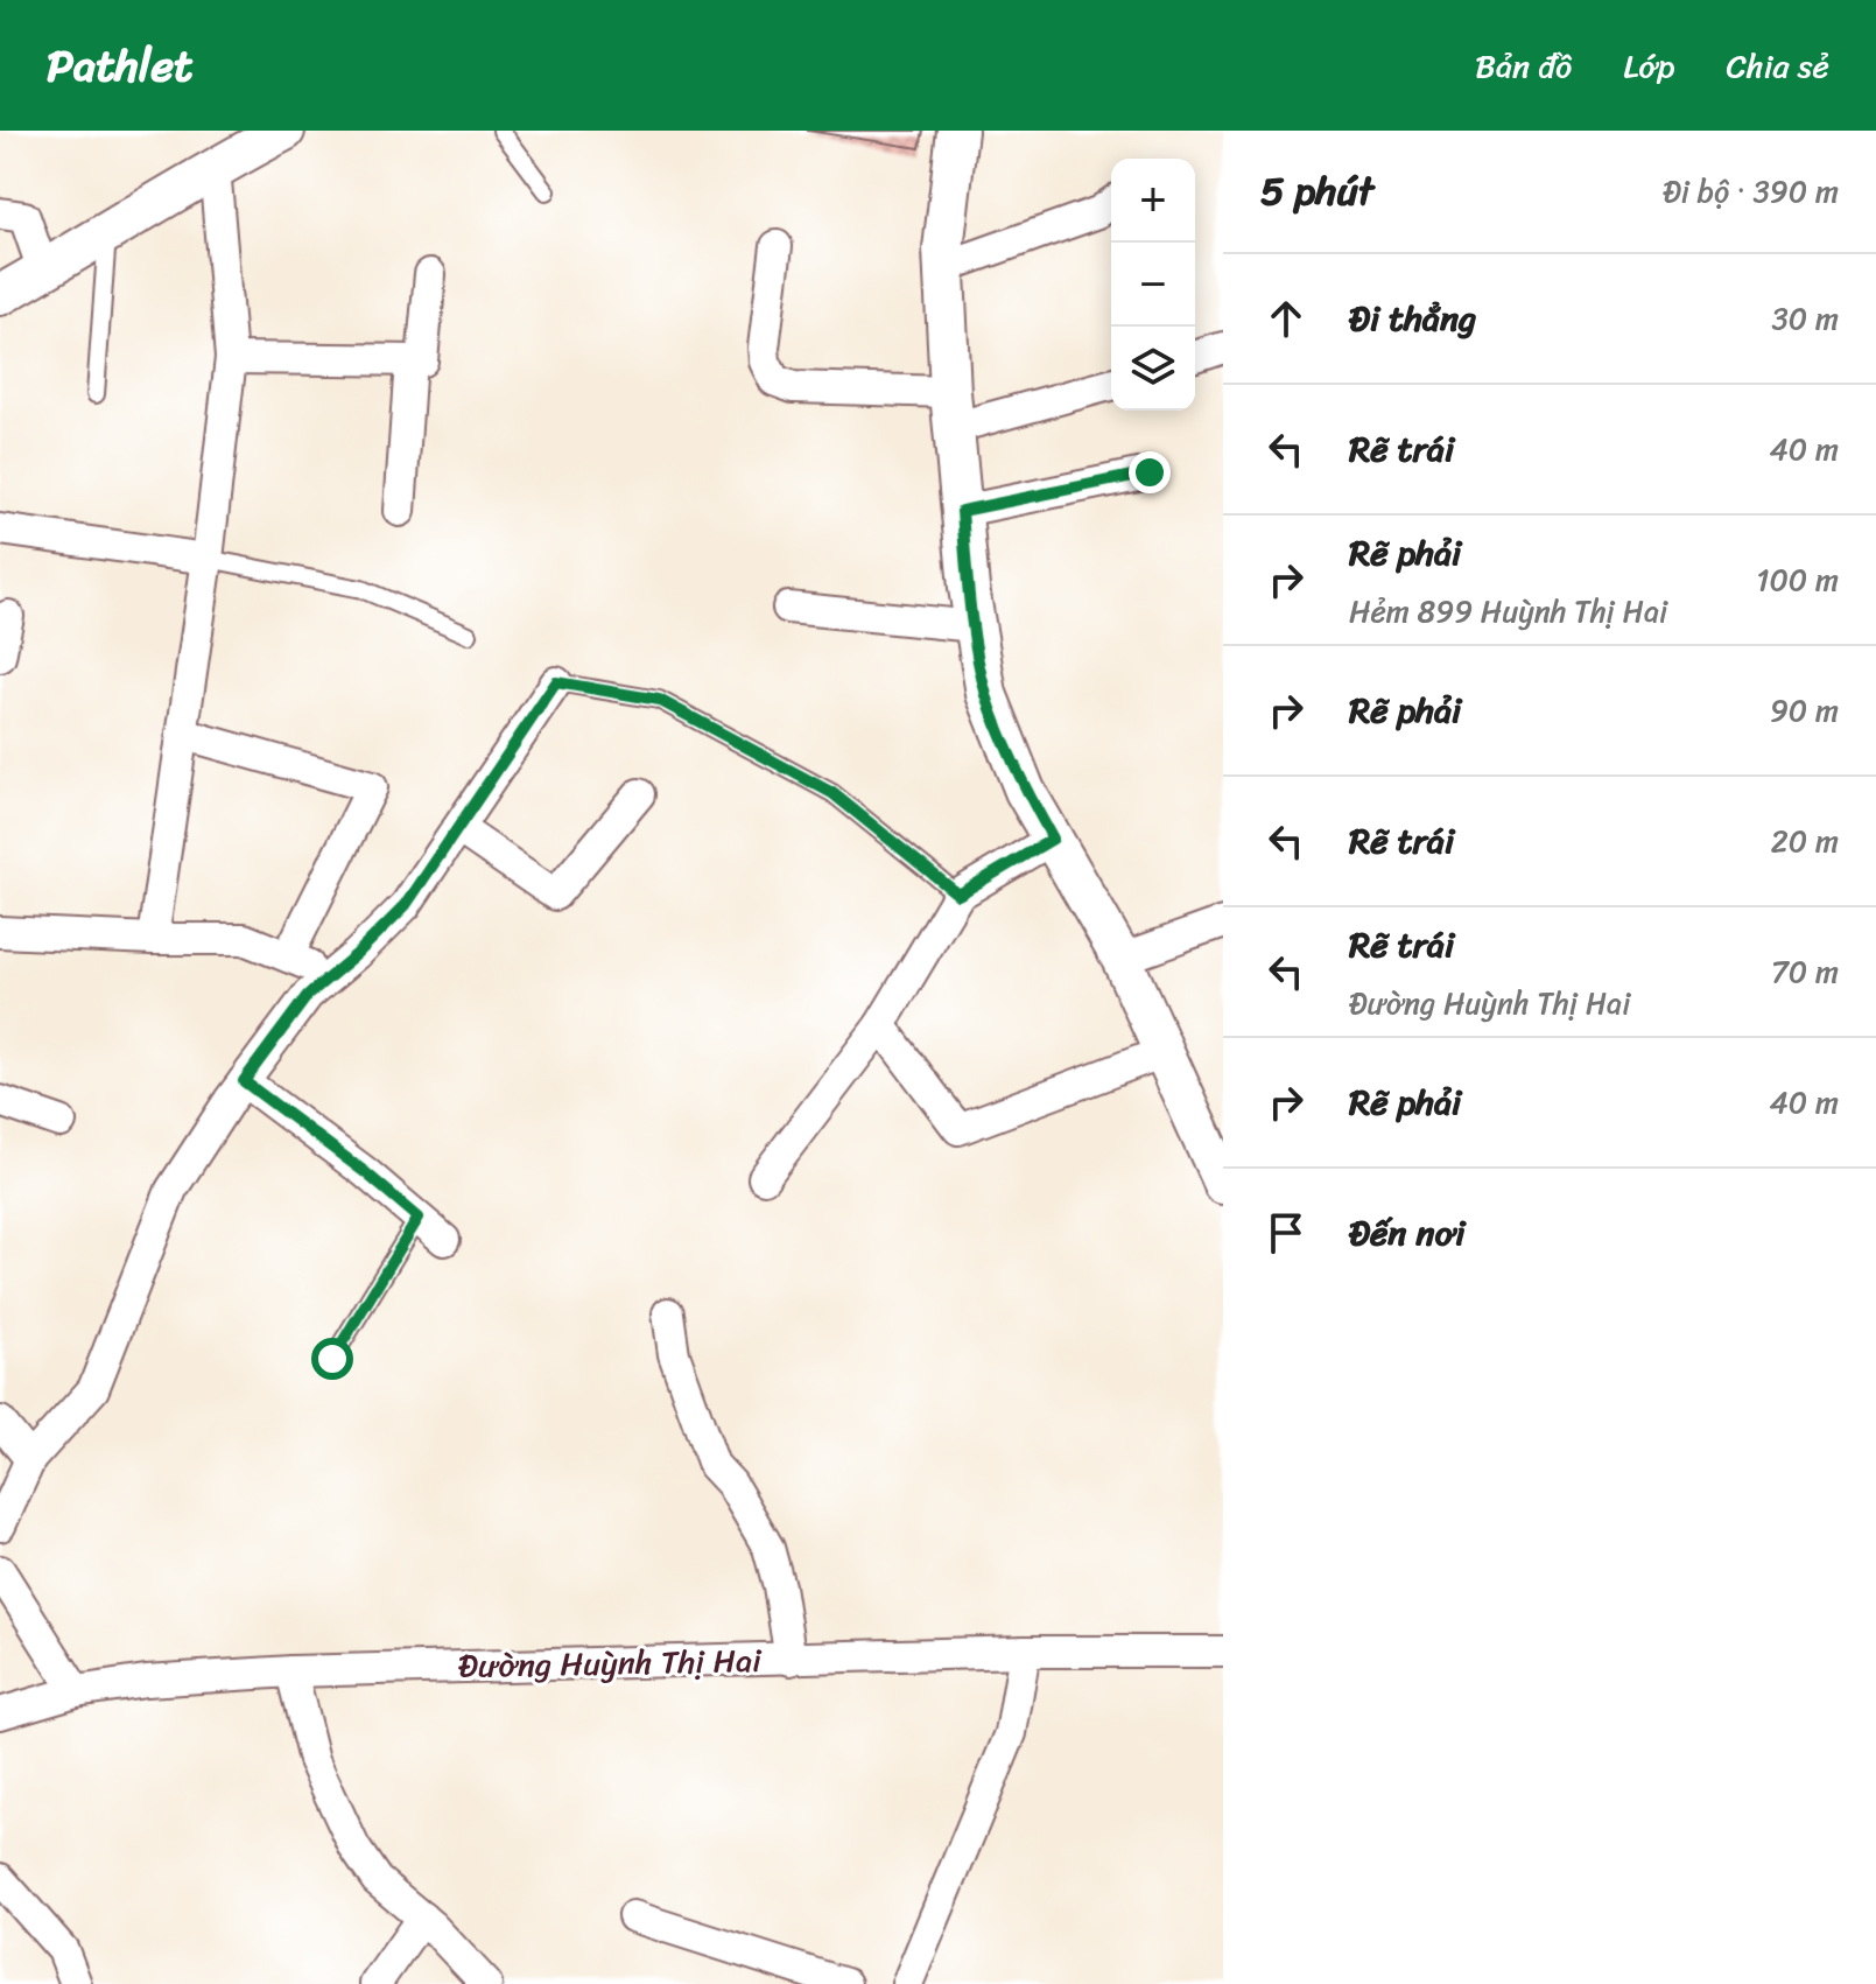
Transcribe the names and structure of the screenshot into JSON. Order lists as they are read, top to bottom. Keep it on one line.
{"streets":{"street":["Đường Huỳnh Thị Hai"]},"page":{"header":"Pathlet","nav":["Bản đồ","Lớp","Chia sẻ"],"heading":["5 phút","Đi bộ · 390 m"],"map_buttons":["+","−"],"list":[["Đi thẳng","30 m"],["Rẽ trái","40 m"],["Rẽ phải","Hẻm 899 Huỳnh Thị Hai","100 m"],["Rẽ phải","90 m"],["Rẽ trái","20 m"],["Rẽ trái","Đường Huỳnh Thị Hai","70 m"],["Rẽ phải","40 m"],"Đến nơi"]}}
